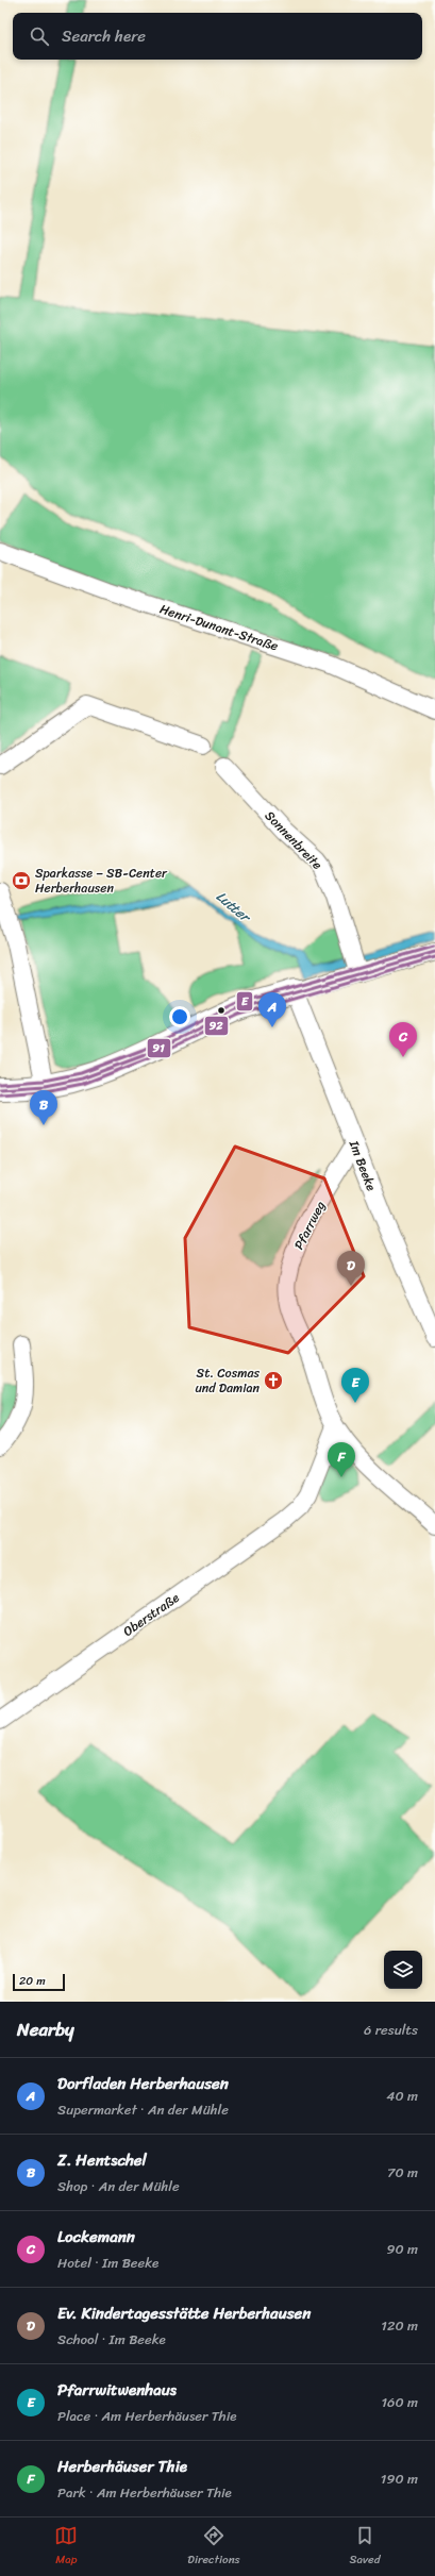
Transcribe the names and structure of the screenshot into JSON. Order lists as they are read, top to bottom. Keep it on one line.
{"streets":{"street":["Henri-Dunant-Straße","Sonnenbreite","Im Beeke","Pfarrweg","Oberstraße"]},"crossings":[["Im Beeke","Pfarrweg"],["Pfarrweg","Oberstraße"]],"water":["Lutter"],"places":{"bank":["Sparkasse – SB-Center Herberhausen"],"church":["St. Cosmas und Damian"]},"lines":["transit line E","transit line 91","transit line 92"],"scale_bar":"20 m","page":{"search":"Search here","pins":["A","C","B","D","E","F"],"scale":"20 m","heading":["Nearby","6 results"],"list":[{"mark":"A","name":"Dorfladen Herberhausen","note":"Supermarket · An der Mühle","value":"40 m"},{"mark":"B","name":"Z. Hentschel","note":"Shop · An der Mühle","value":"70 m"},{"mark":"C","name":"Lockemann","note":"Hotel · Im Beeke","value":"90 m"},{"mark":"D","name":"Ev. Kindertagesstätte Herberhausen","note":"School · Im Beeke","value":"120 m"},{"mark":"E","name":"Pfarrwitwenhaus","note":"Place · Am Herberhäuser Thie","value":"160 m"},{"mark":"F","name":"Herberhäuser Thie","note":"Park · Am Herberhäuser Thie","value":"190 m"}],"nav":["Map","Directions","Saved"]}}
